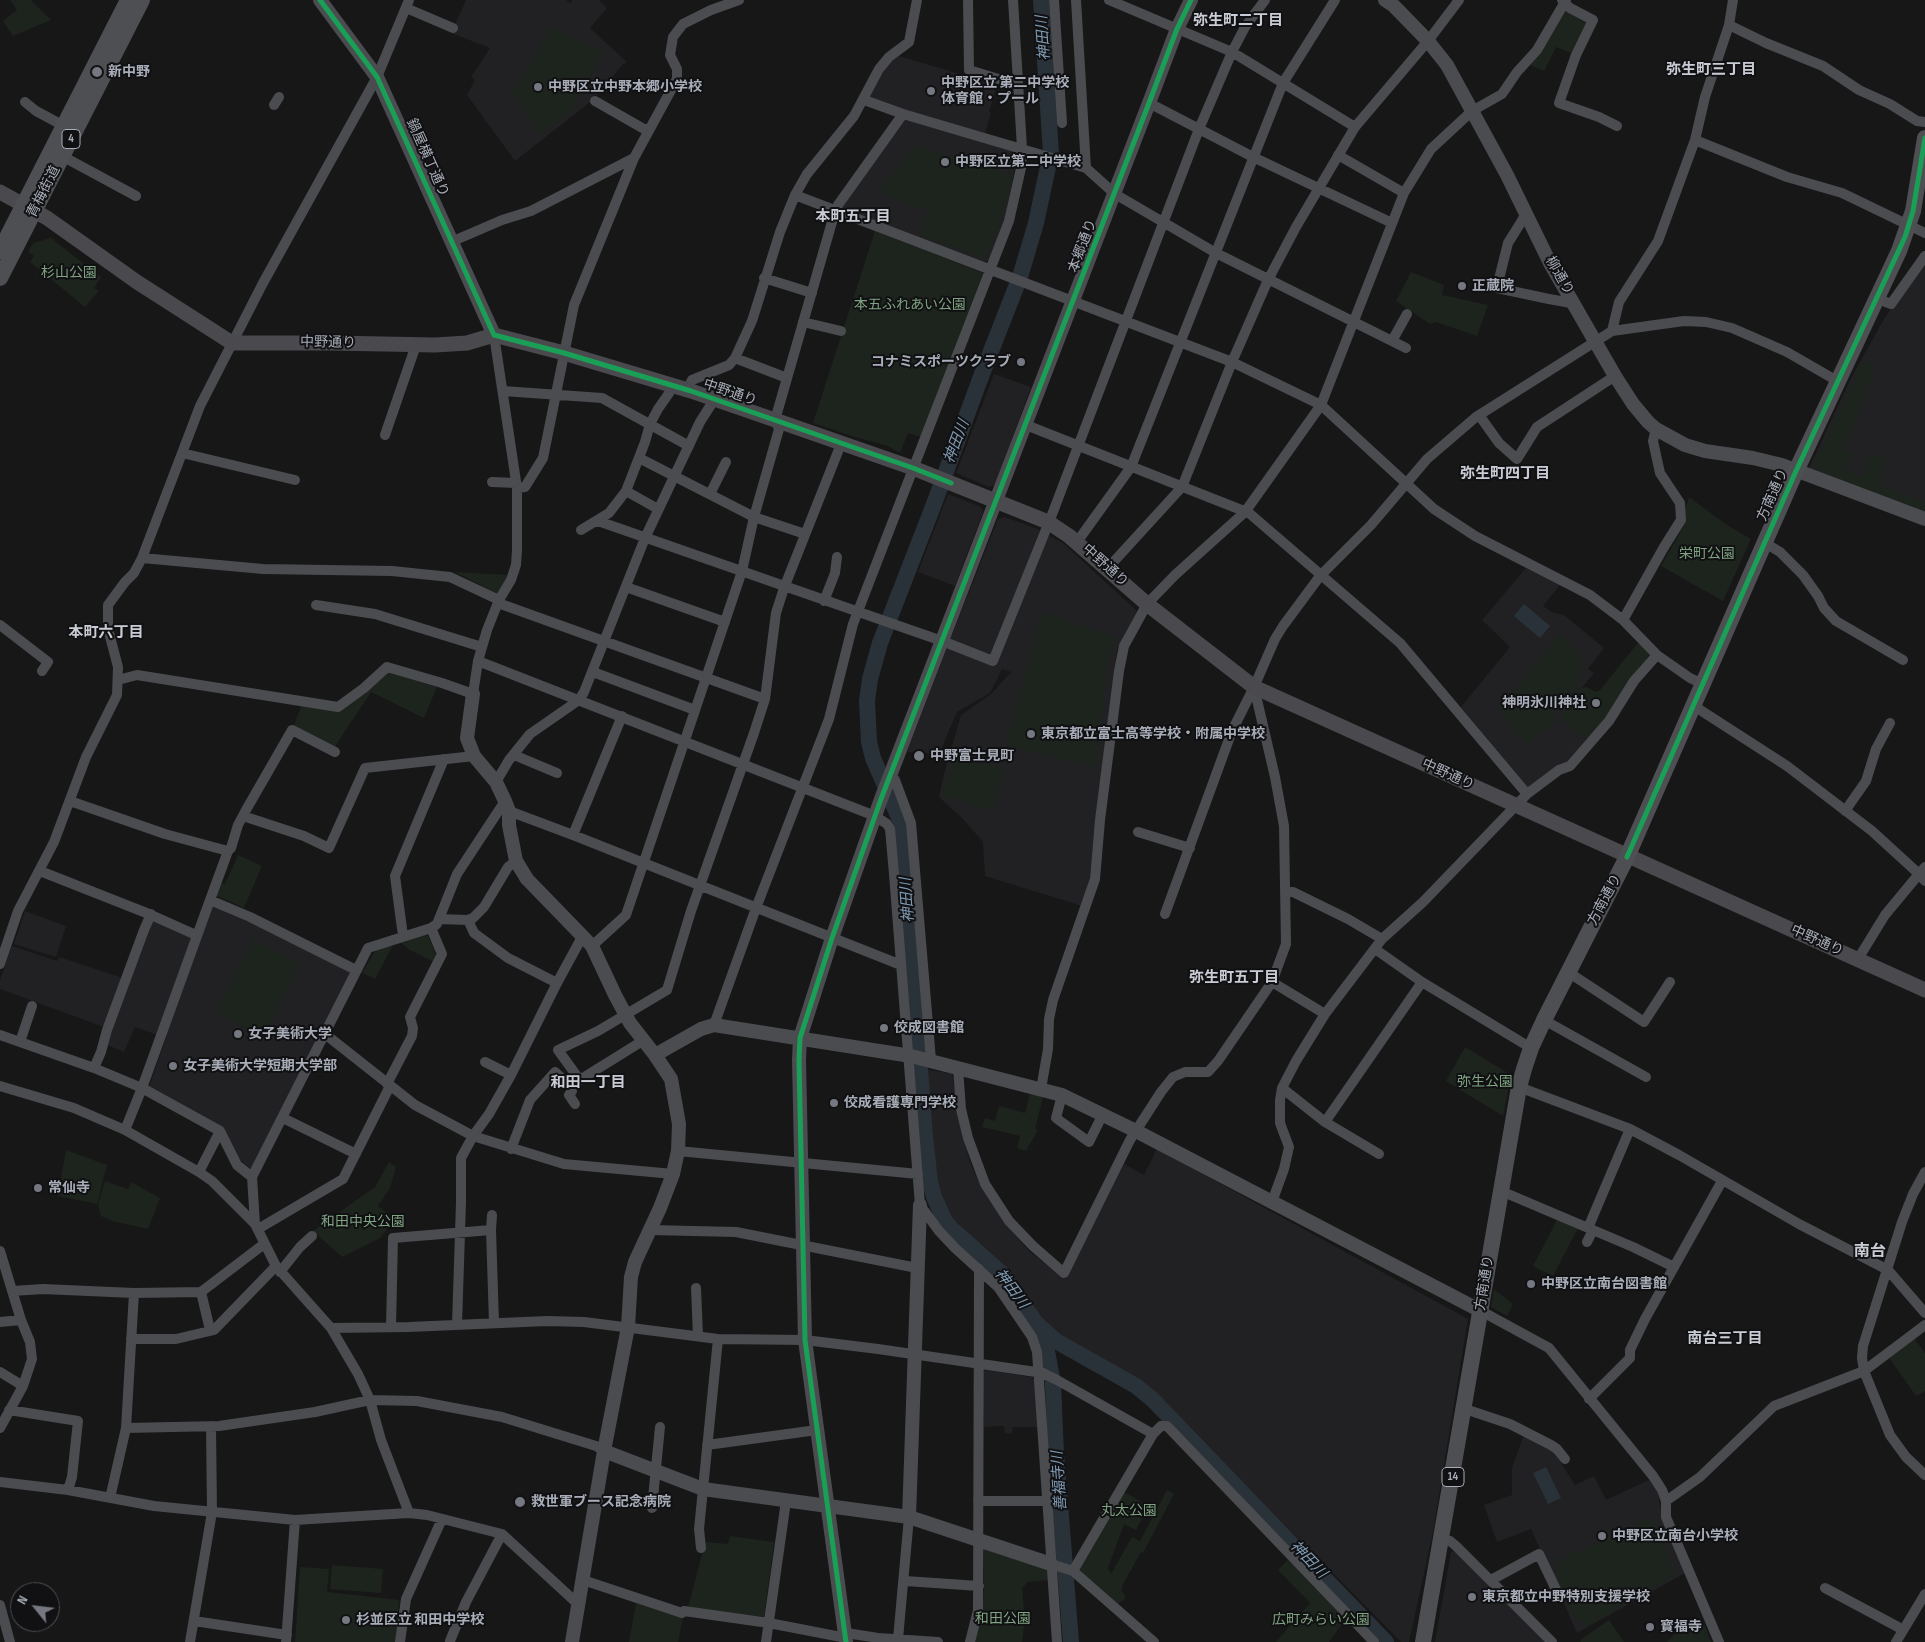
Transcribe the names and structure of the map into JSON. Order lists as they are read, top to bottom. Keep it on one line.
{"streets":{"main road":["4","青梅街道","中野通り","方南通り","14"],"street":["鍋屋横丁通り","本郷通り","柳通り"]},"crossings":[["鍋屋横丁通り","中野通り"],["本郷通り","中野通り"],["柳通り","方南通り"],["中野通り","方南通り"]],"districts":["弥生町二丁目","弥生町三丁目","本町五丁目","弥生町四丁目","本町六丁目","弥生町五丁目","和田一丁目","南台","南台三丁目"],"water":["神田川","善福寺川"],"parks":["杉山公園","本五ふれあい公園","栄町公園","弥生公園","和田中央公園","丸太公園","和田公園","広町みらい公園"],"places":["新中野","中野区立中野本郷小学校","中野区立 第二中学校 体育館・プール","中野区立第二中学校","正蔵院","コナミスポーツクラブ","神明氷川神社","東京都立富士高等学校・附属中学校","中野富士見町","佼成図書館","女子美術大学","女子美術大学短期大学部","佼成看護専門学校","常仙寺","中野区立南台図書館","救世軍ブース記念病院","中野区立南台小学校","東京都立中野特別支援学校","杉並区立 和田中学校","寳福寺"],"north":"top left"}
